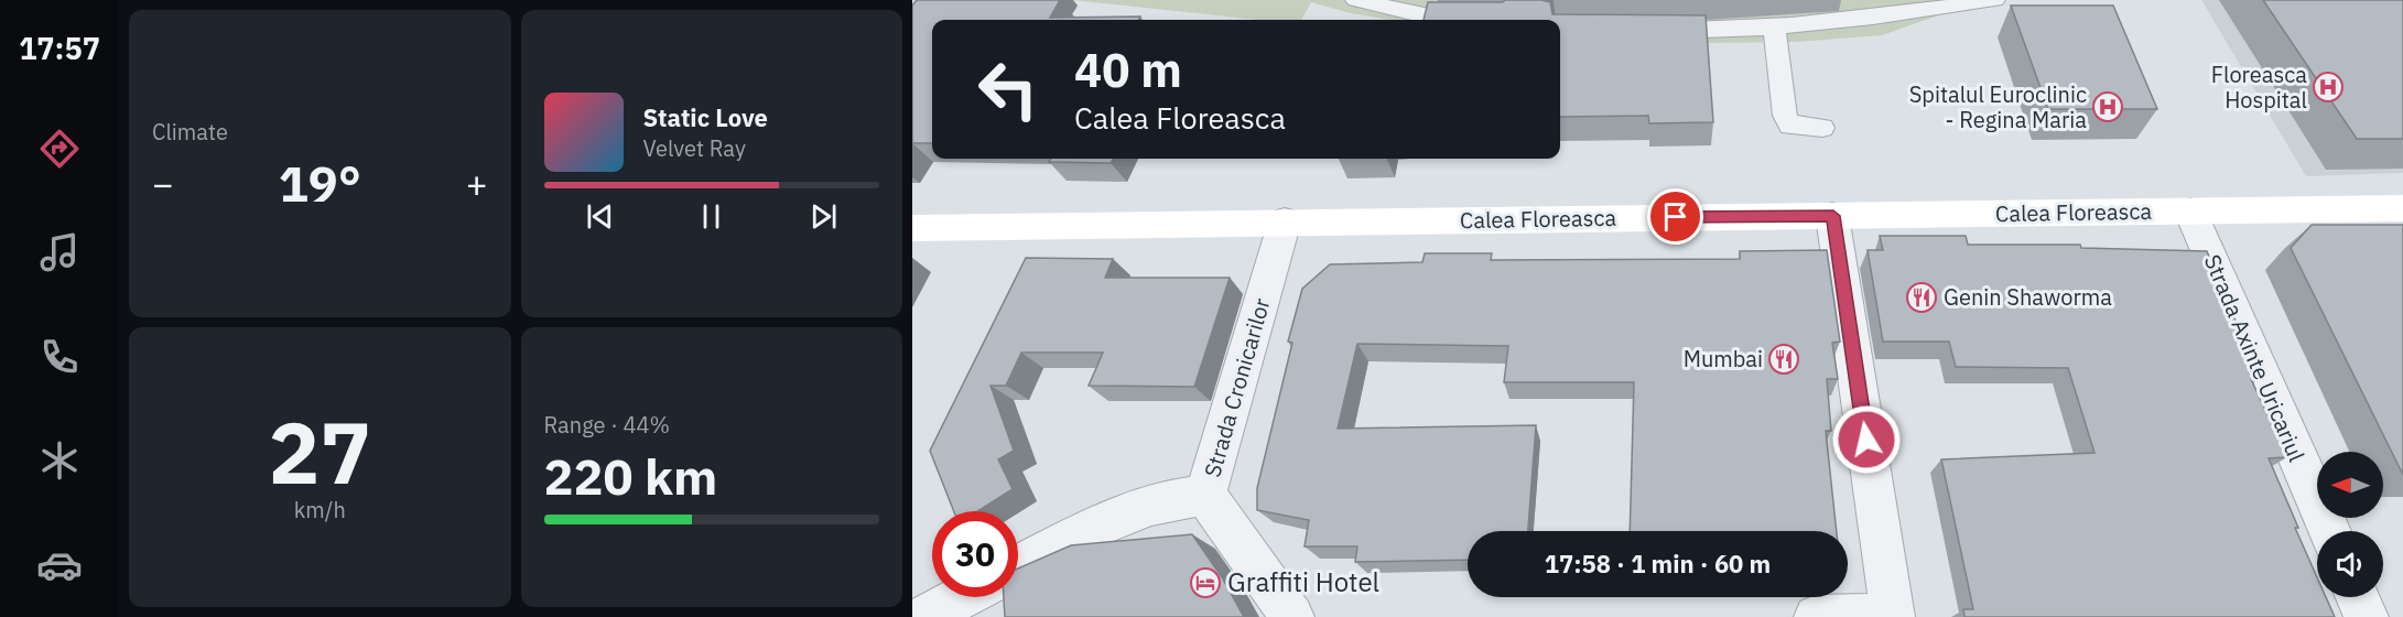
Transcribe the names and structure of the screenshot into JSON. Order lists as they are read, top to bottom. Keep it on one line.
{"streets":{"street":["Calea Floreasca","Strada Axinte Uricariul","Strada Cronicarilor"]},"crossings":[["Calea Floreasca","Strada Axinte Uricariul"],["Calea Floreasca","Strada Cronicarilor"]],"places":{"hospital":["Floreasca Hospital","Spitalul Euroclinic - Regina Maria"],"restaurant":["Genin Shaworma","Mumbai"],"hotel":["Graffiti Hotel"]},"north":"left","page":{"tabs":"17:57","tile":["Climate",["27","km/h"],["Range · 44%","220 km"]],"turn":["40 m","Calea Floreasca"],"song":["Static Love","Velvet Ray"],"heat":["−","19°","+"],"limit":"30","trip":"17:58 · 1 min · 60 m"}}
